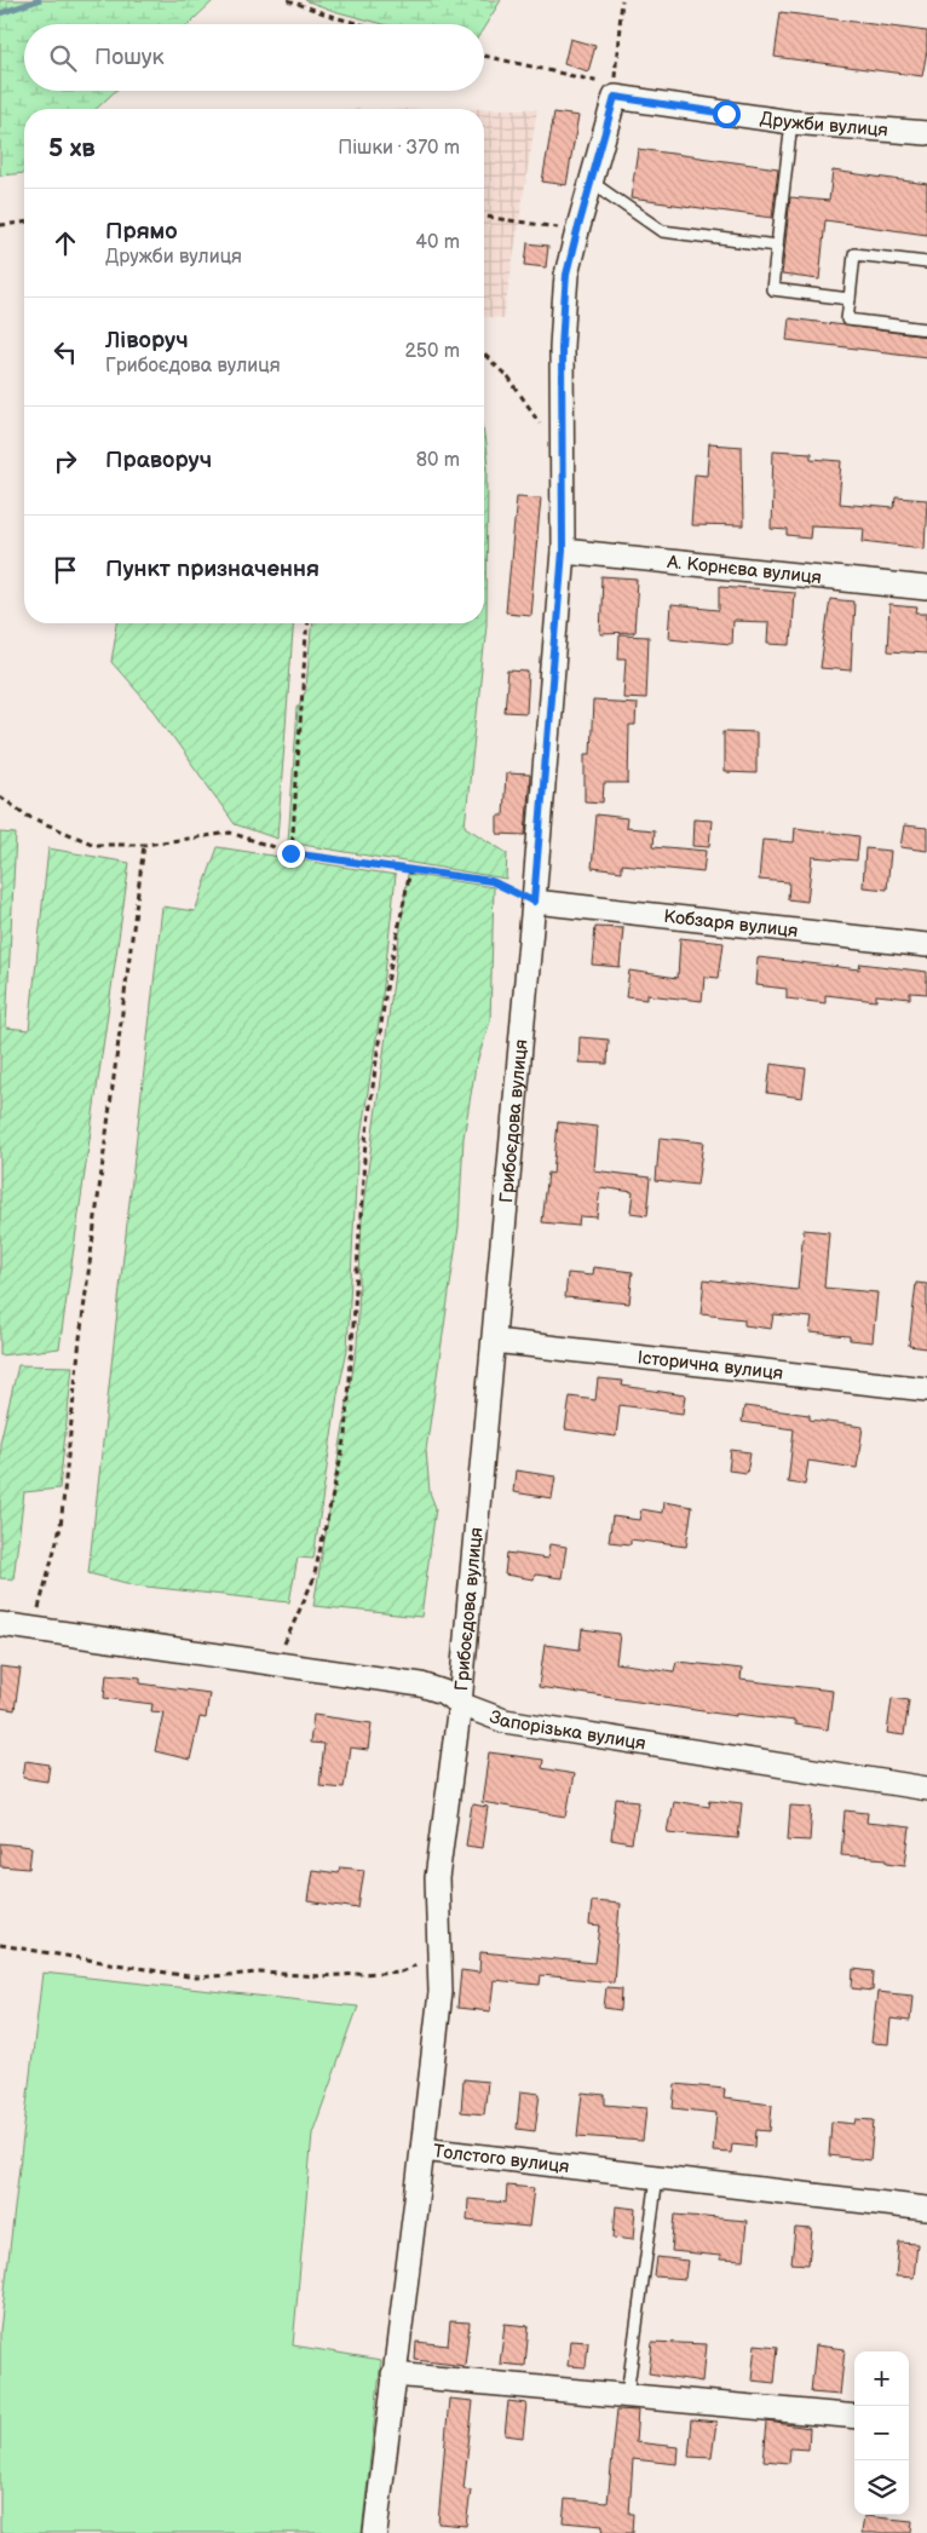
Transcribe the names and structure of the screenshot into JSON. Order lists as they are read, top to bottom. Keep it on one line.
{"streets":{"street":["Дружби вулиця","А. Корнєва вулиця","Кобзаря вулиця","Грибоєдова вулиця","Історична вулиця","Запорізька вулиця","Толстого вулиця"]},"crossings":[["Дружби вулиця","Грибоєдова вулиця"],["А. Корнєва вулиця","Грибоєдова вулиця"],["Кобзаря вулиця","Грибоєдова вулиця"],["Грибоєдова вулиця","Історична вулиця"],["Грибоєдова вулиця","Запорізька вулиця"],["Грибоєдова вулиця","Толстого вулиця"]],"page":{"search":"Пошук","heading":["5 хв","Пішки · 370 m"],"list":[["Прямо","Дружби вулиця","40 m"],["Ліворуч","Грибоєдова вулиця","250 m"],["Праворуч","80 m"],"Пункт призначення"],"map_buttons":["+","−"]}}
